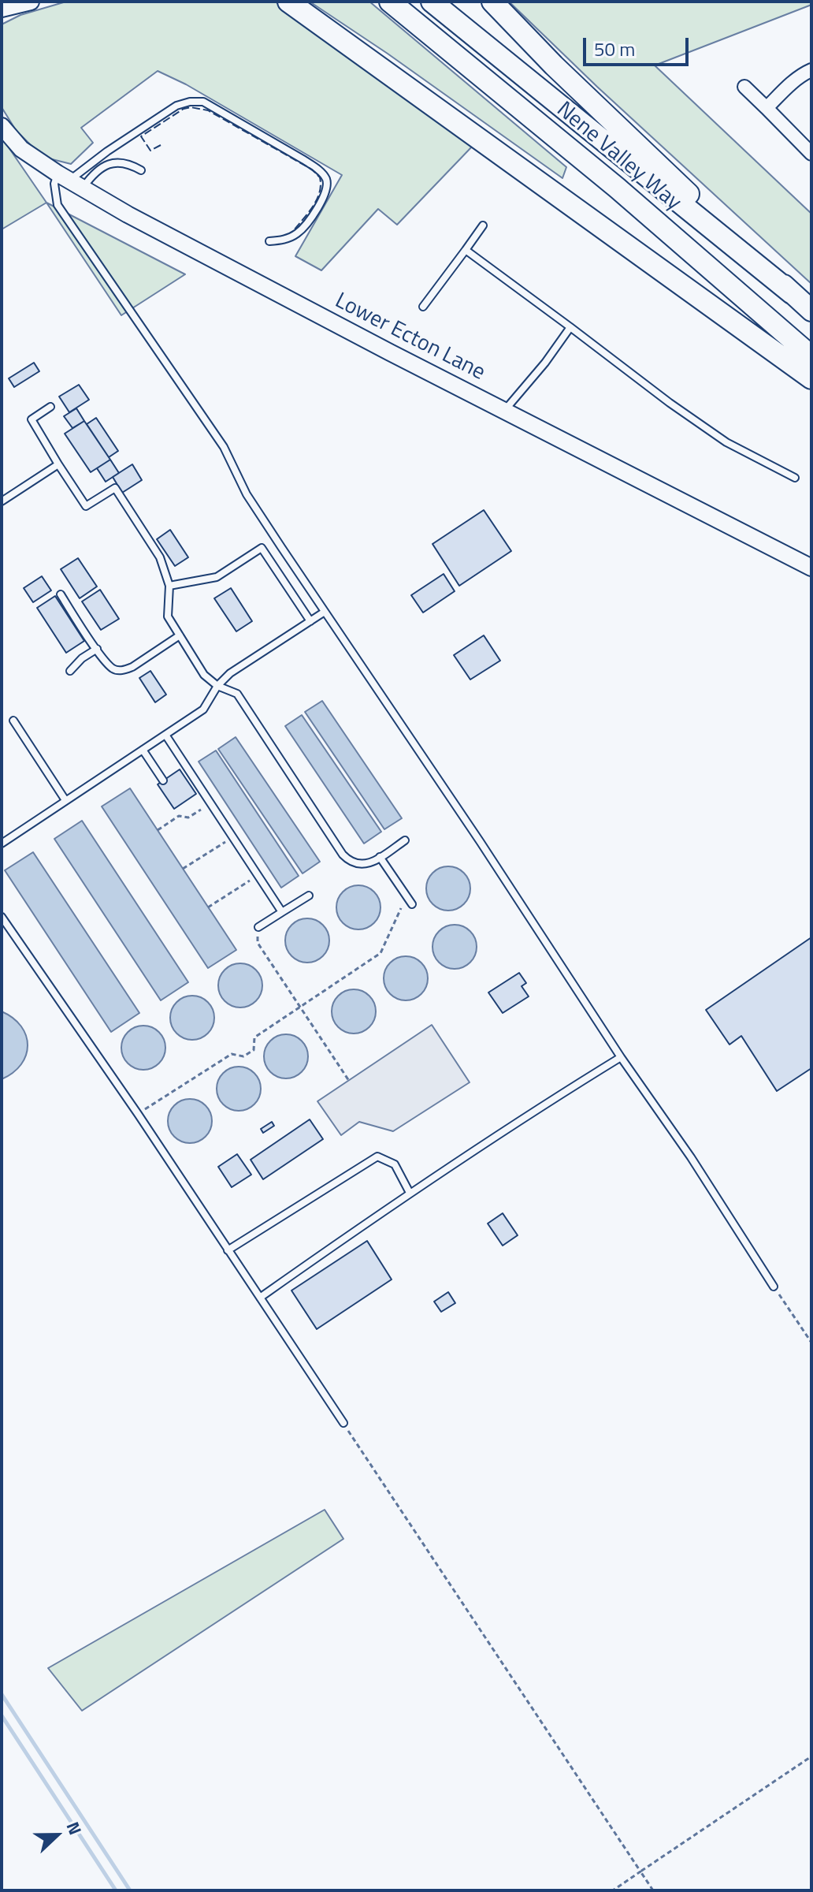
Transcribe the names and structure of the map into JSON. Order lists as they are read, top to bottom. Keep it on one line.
{"streets":{"highway":["Nene Valley Way"],"street":["Lower Ecton Lane"]},"scale_bar":"50 m","north":"right"}
